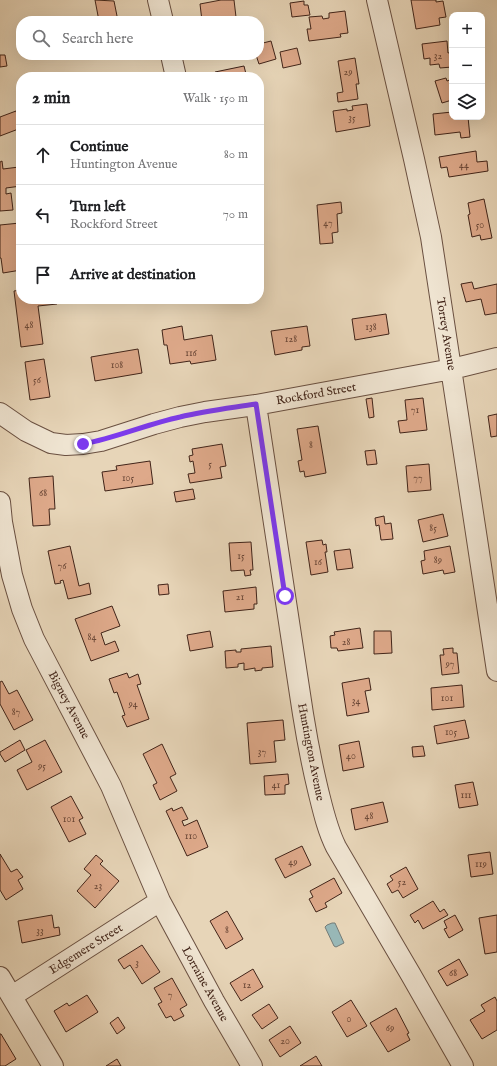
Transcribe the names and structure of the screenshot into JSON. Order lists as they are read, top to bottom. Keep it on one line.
{"streets":{"street":["Torrey Avenue","Rockford Street","Bigney Avenue","Huntington Avenue","Edgemere Street","Lorraine Avenue"]},"crossings":[["Torrey Avenue","Rockford Street"],["Rockford Street","Huntington Avenue"],["Bigney Avenue","Edgemere Street"],["Bigney Avenue","Lorraine Avenue"],["Edgemere Street","Lorraine Avenue"]],"house_numbers":["32","29","35","44","47","50","48","138","128","116","108","56","71","8","5","105","77","68","85","15","89","16","76","21","84","28","97","101","34","94","87","105","37","40","95","41","111","48","101","110","49","119","52","23","8","33","3","68","12","7","0","69","20"],"page":{"map_buttons":["+","−"],"search":"Search here","heading":["2 min","Walk · 150 m"],"list":[["Continue","Huntington Avenue","80 m"],["Turn left","Rockford Street","70 m"],"Arrive at destination"]}}
